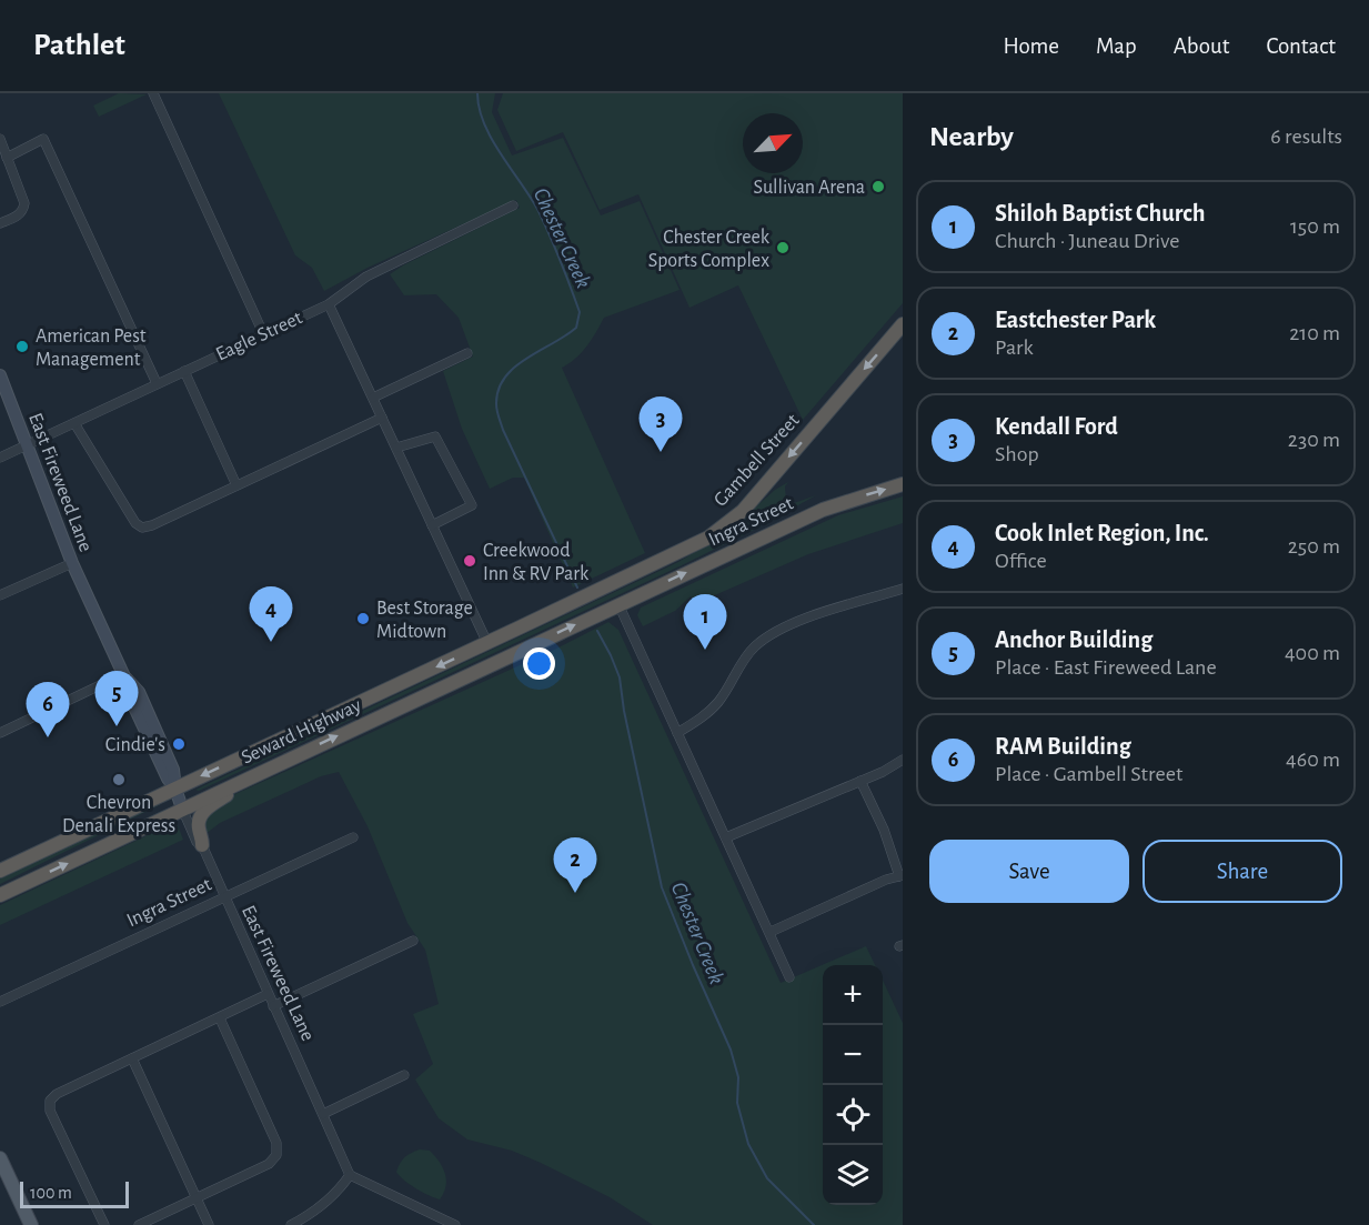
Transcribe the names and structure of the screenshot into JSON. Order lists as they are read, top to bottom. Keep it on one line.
{"streets":{"highway":["Gambell Street","Ingra Street","Seward Highway"],"main road":["East Fireweed Lane"],"street":["Eagle Street"]},"crossings":[["Eagle Street","East Fireweed Lane"],["Gambell Street","Seward Highway"],["East Fireweed Lane","Ingra Street"],["East Fireweed Lane","Seward Highway"],["Ingra Street","Seward Highway"]],"one_way":["Gambell Street","Ingra Street"],"water":["Chester Creek"],"places":["Sullivan Arena","Chester Creek Sports Complex","American Pest Management","Creekwood Inn & RV Park","Best Storage Midtown","Cindie's","Chevron Denali Express"],"scale_bar":"100 m","north":"top right","page":{"header":"Pathlet","nav":["Home","Map","About","Contact"],"heading":["Nearby","6 results"],"list":[{"mark":"1","name":"Shiloh Baptist Church","note":"Church · Juneau Drive","value":"150 m"},{"mark":"2","name":"Eastchester Park","note":"Park","value":"210 m"},{"mark":"3","name":"Kendall Ford","note":"Shop","value":"230 m"},{"mark":"4","name":"Cook Inlet Region, Inc.","note":"Office","value":"250 m"},{"mark":"5","name":"Anchor Building","note":"Place · East Fireweed Lane","value":"400 m"},{"mark":"6","name":"RAM Building","note":"Place · Gambell Street","value":"460 m"}],"pins":["3","4","1","5","6","2"],"buttons":["Save","Share"],"map_buttons":["+","−"],"scale":"100 m"}}
